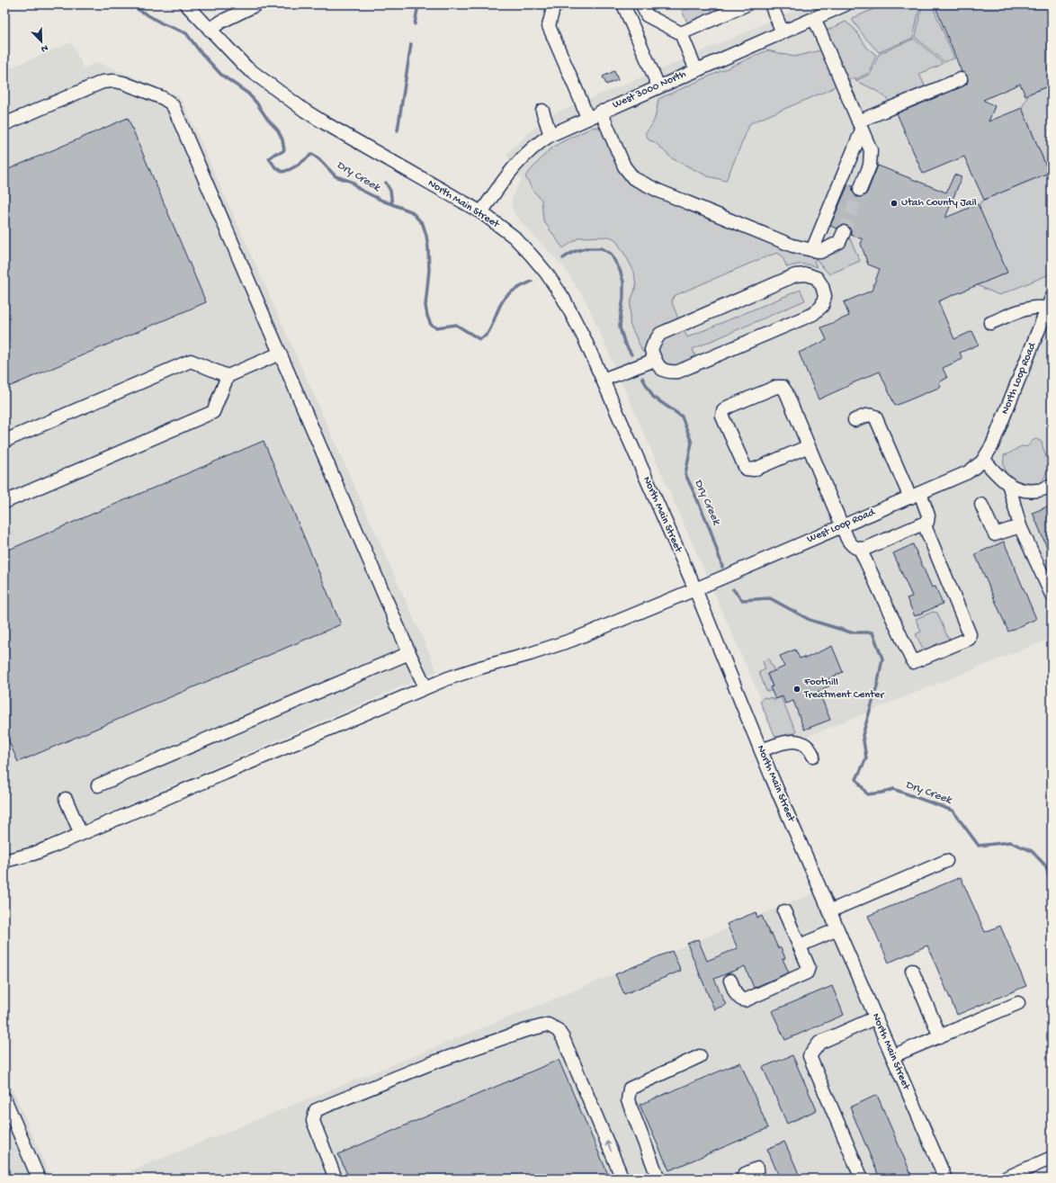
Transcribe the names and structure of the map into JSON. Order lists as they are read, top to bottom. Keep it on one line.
{"streets":{"street":["West 3000 North","North Main Street","North Loop Road","West Loop Road"]},"crossings":[["West 3000 North","North Main Street"],["North Main Street","West Loop Road"],["North Loop Road","West Loop Road"]],"water":["Dry Creek"],"places":["Utah County Jail","Foothill Treatment Center"],"north":"bottom right"}
